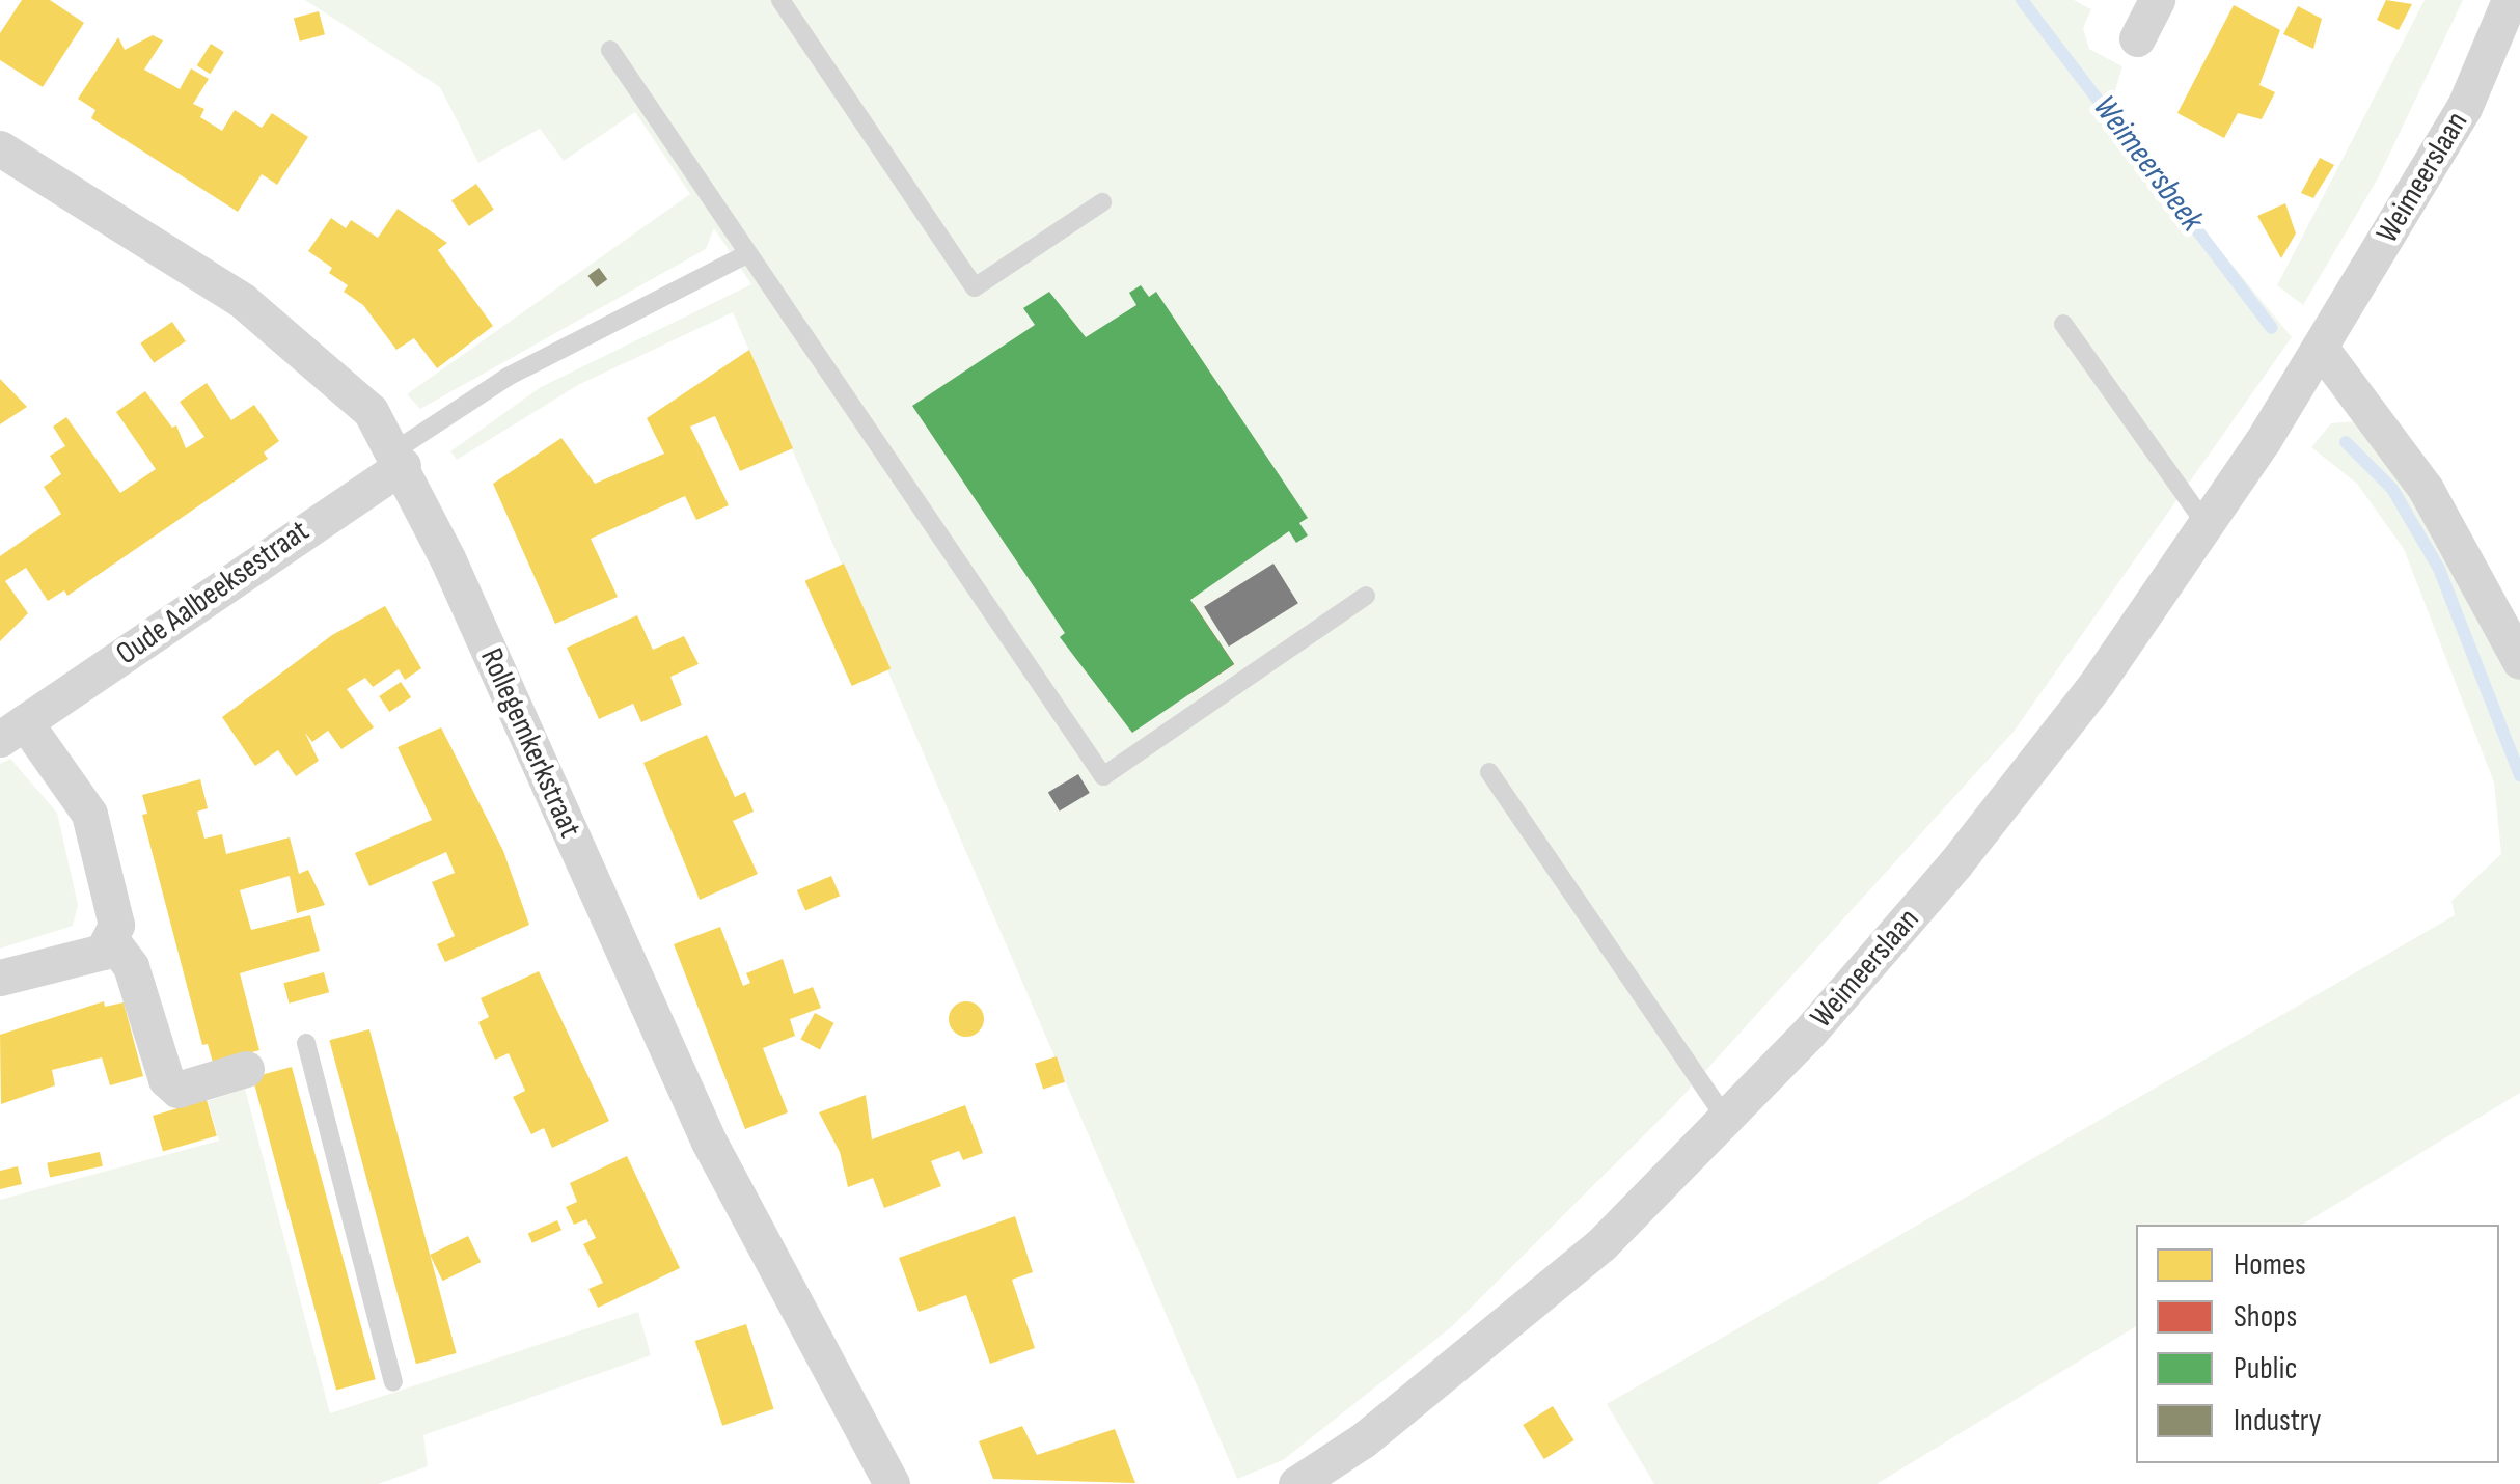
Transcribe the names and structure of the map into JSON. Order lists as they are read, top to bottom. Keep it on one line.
{"streets":{"street":["Weimeerslaan","Oude Aalbeeksestraat","Rollegemkerkstraat"]},"crossings":[["Oude Aalbeeksestraat","Rollegemkerkstraat"]],"water":["Weimeersbeek"],"legend":["Homes","Shops","Public","Industry"]}
